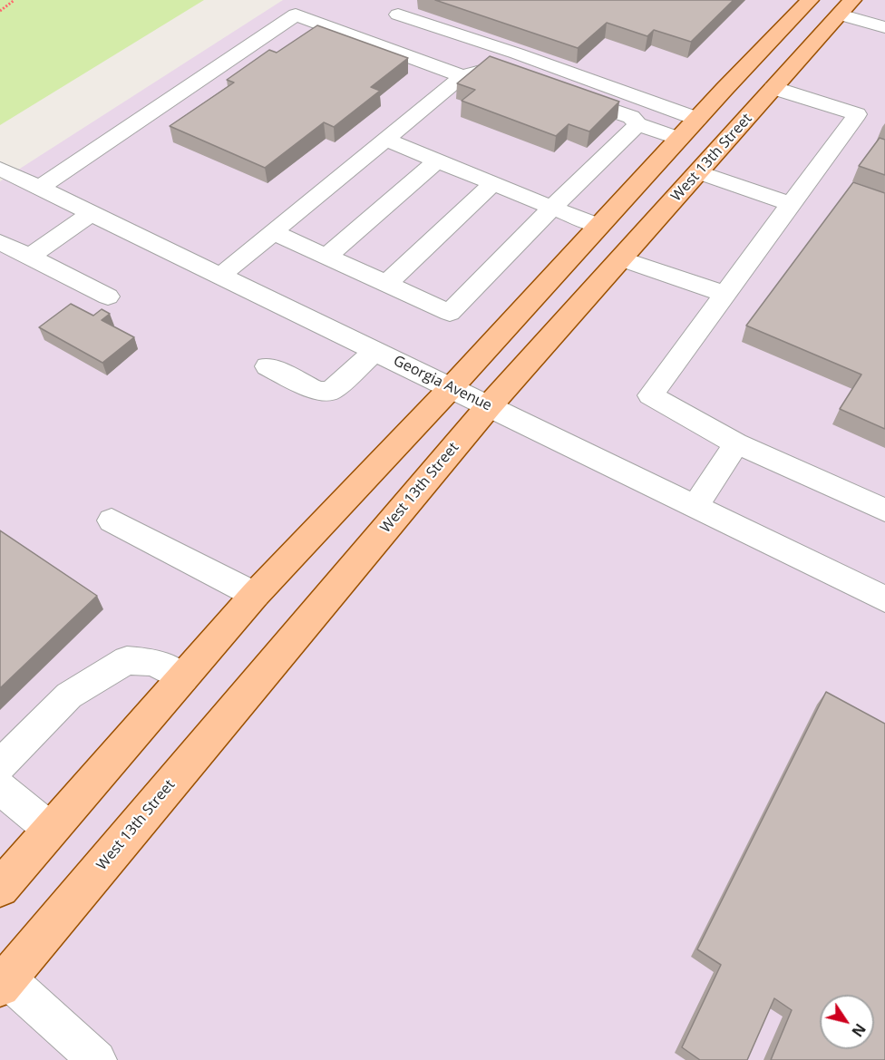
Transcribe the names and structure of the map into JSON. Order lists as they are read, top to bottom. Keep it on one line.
{"streets":{"main road":["West 13th Street"],"street":["Georgia Avenue"]},"crossings":[["West 13th Street","Georgia Avenue"]],"north":"bottom right"}
